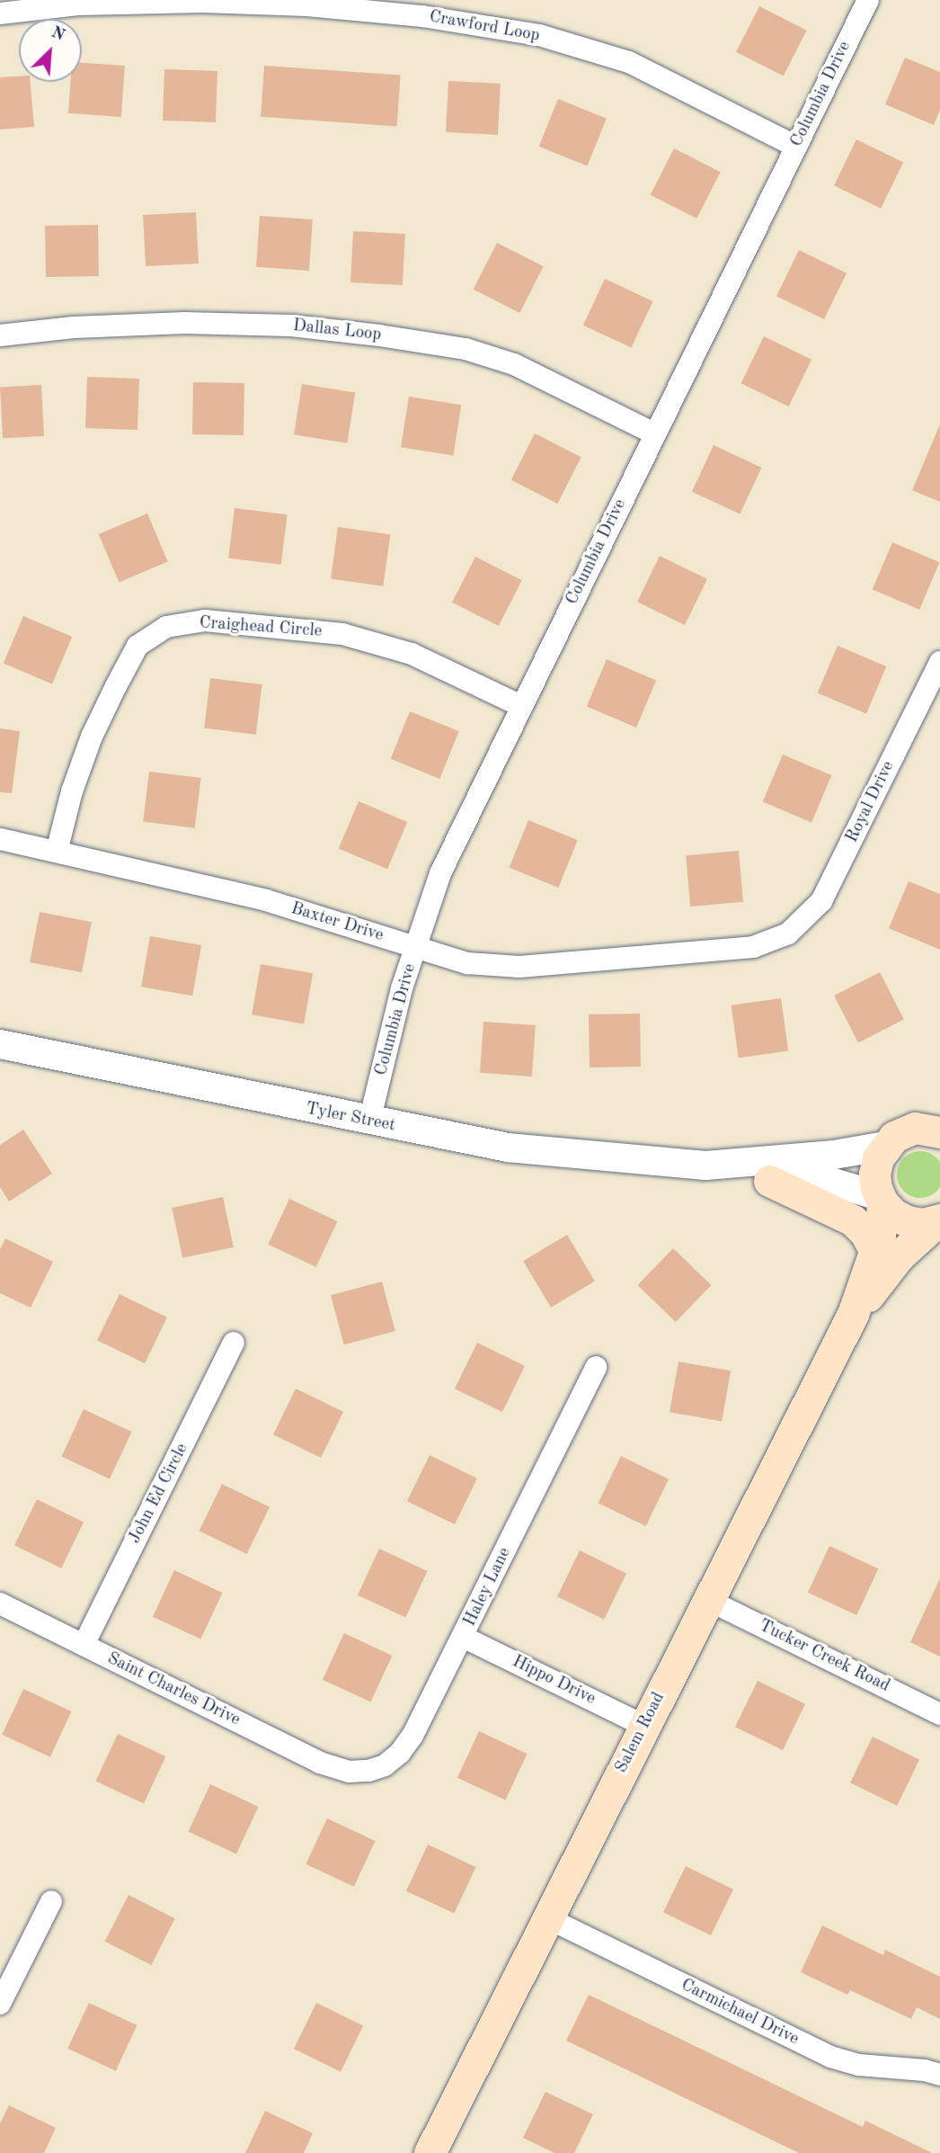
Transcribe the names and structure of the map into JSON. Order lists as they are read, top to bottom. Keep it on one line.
{"streets":{"main road":["Salem Road"],"street":["Crawford Loop","Columbia Drive","Dallas Loop","Craighead Circle","Royal Drive","Baxter Drive","Tyler Street","John Ed Circle","Haley Lane","Tucker Creek Road","Hippo Drive","Saint Charles Drive","Carmichael Drive"]},"crossings":[["Crawford Loop","Columbia Drive"],["Columbia Drive","Dallas Loop"],["Columbia Drive","Craighead Circle"],["Columbia Drive","Baxter Drive"],["Columbia Drive","Tyler Street"],["Craighead Circle","Baxter Drive"],["Royal Drive","Baxter Drive"],["Tyler Street","Salem Road"],["John Ed Circle","Saint Charles Drive"],["Haley Lane","Hippo Drive"],["Haley Lane","Saint Charles Drive"],["Tucker Creek Road","Salem Road"],["Hippo Drive","Salem Road"],["Salem Road","Carmichael Drive"]],"north":"top right"}
